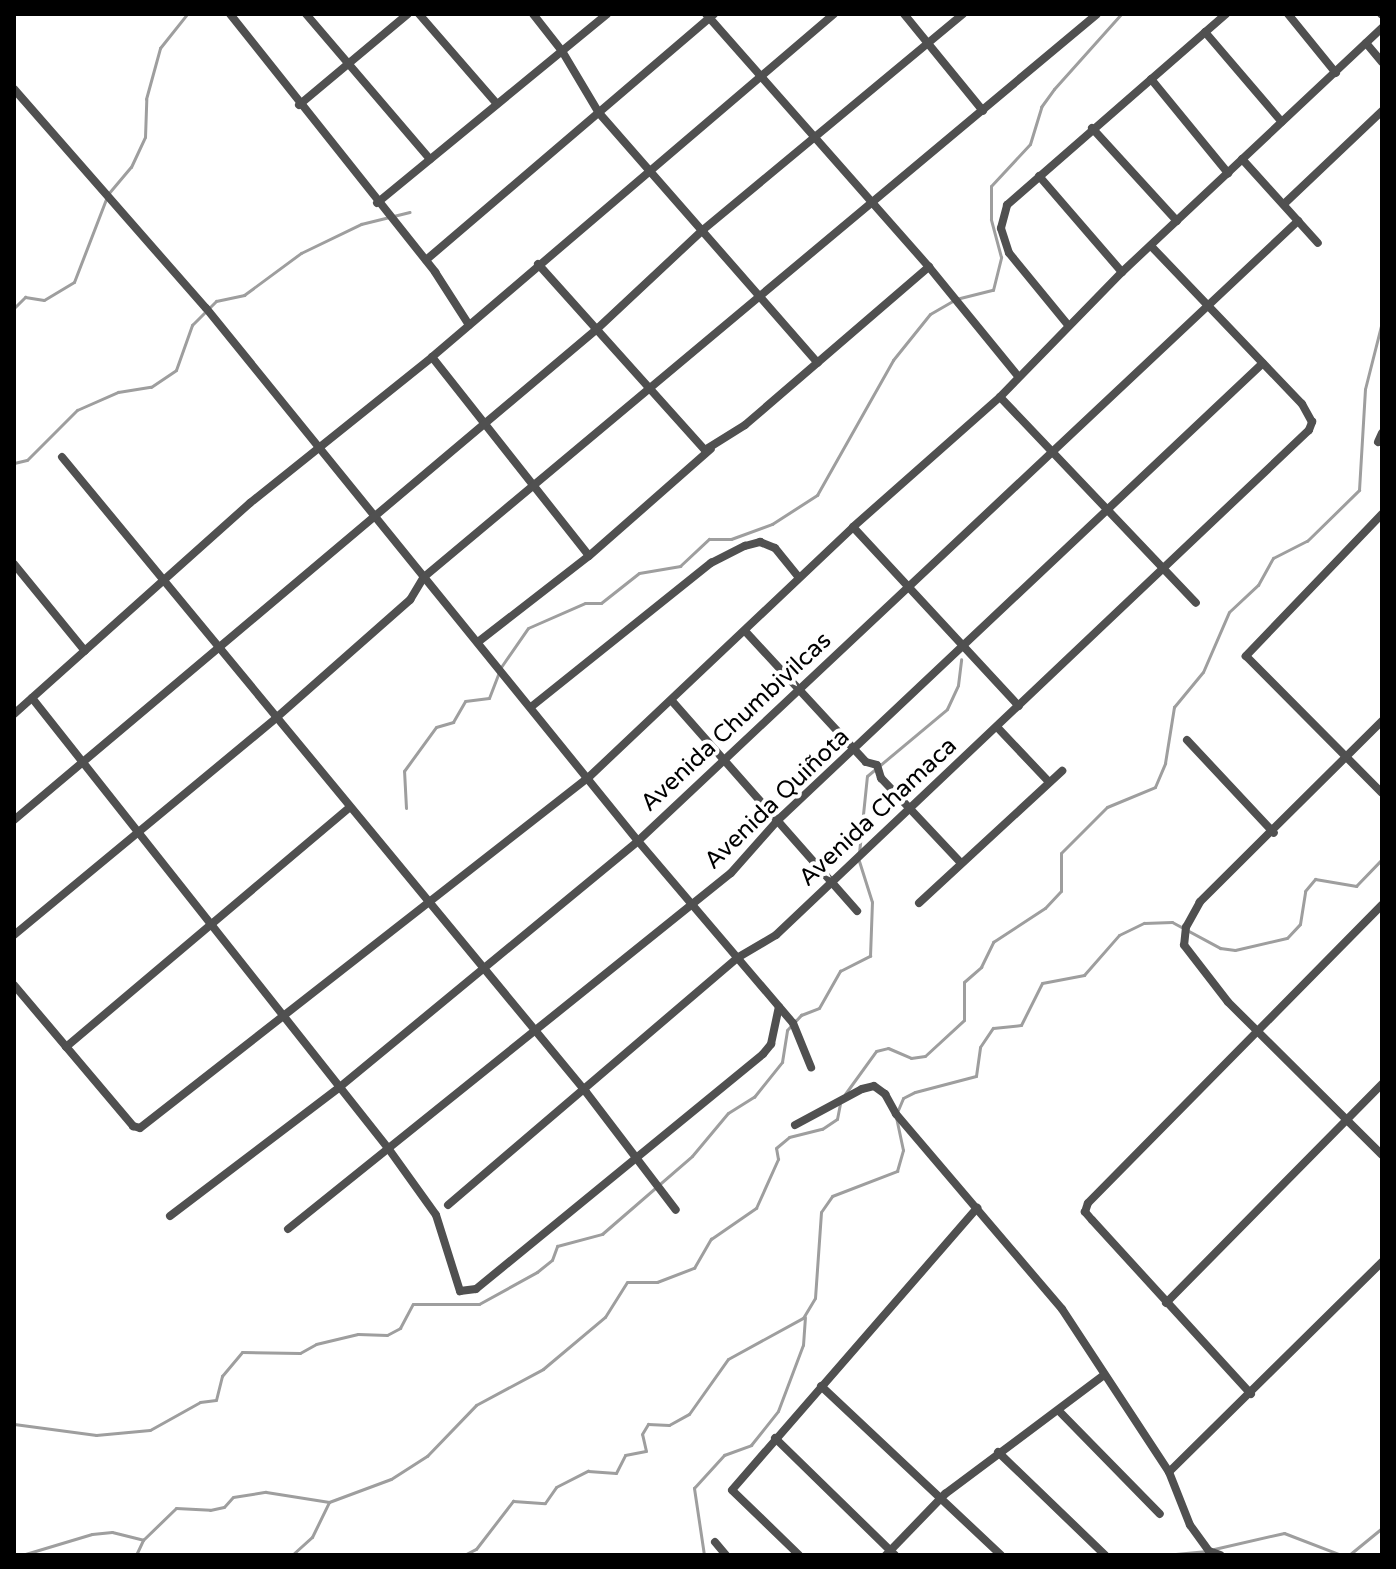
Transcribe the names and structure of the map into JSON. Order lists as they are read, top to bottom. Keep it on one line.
{"streets":{"street":["Avenida Chumbivilcas","Avenida Quiñota","Avenida Chamaca"]},"crossings":[["Avenida Quiñota","Avenida Chamaca"]]}
